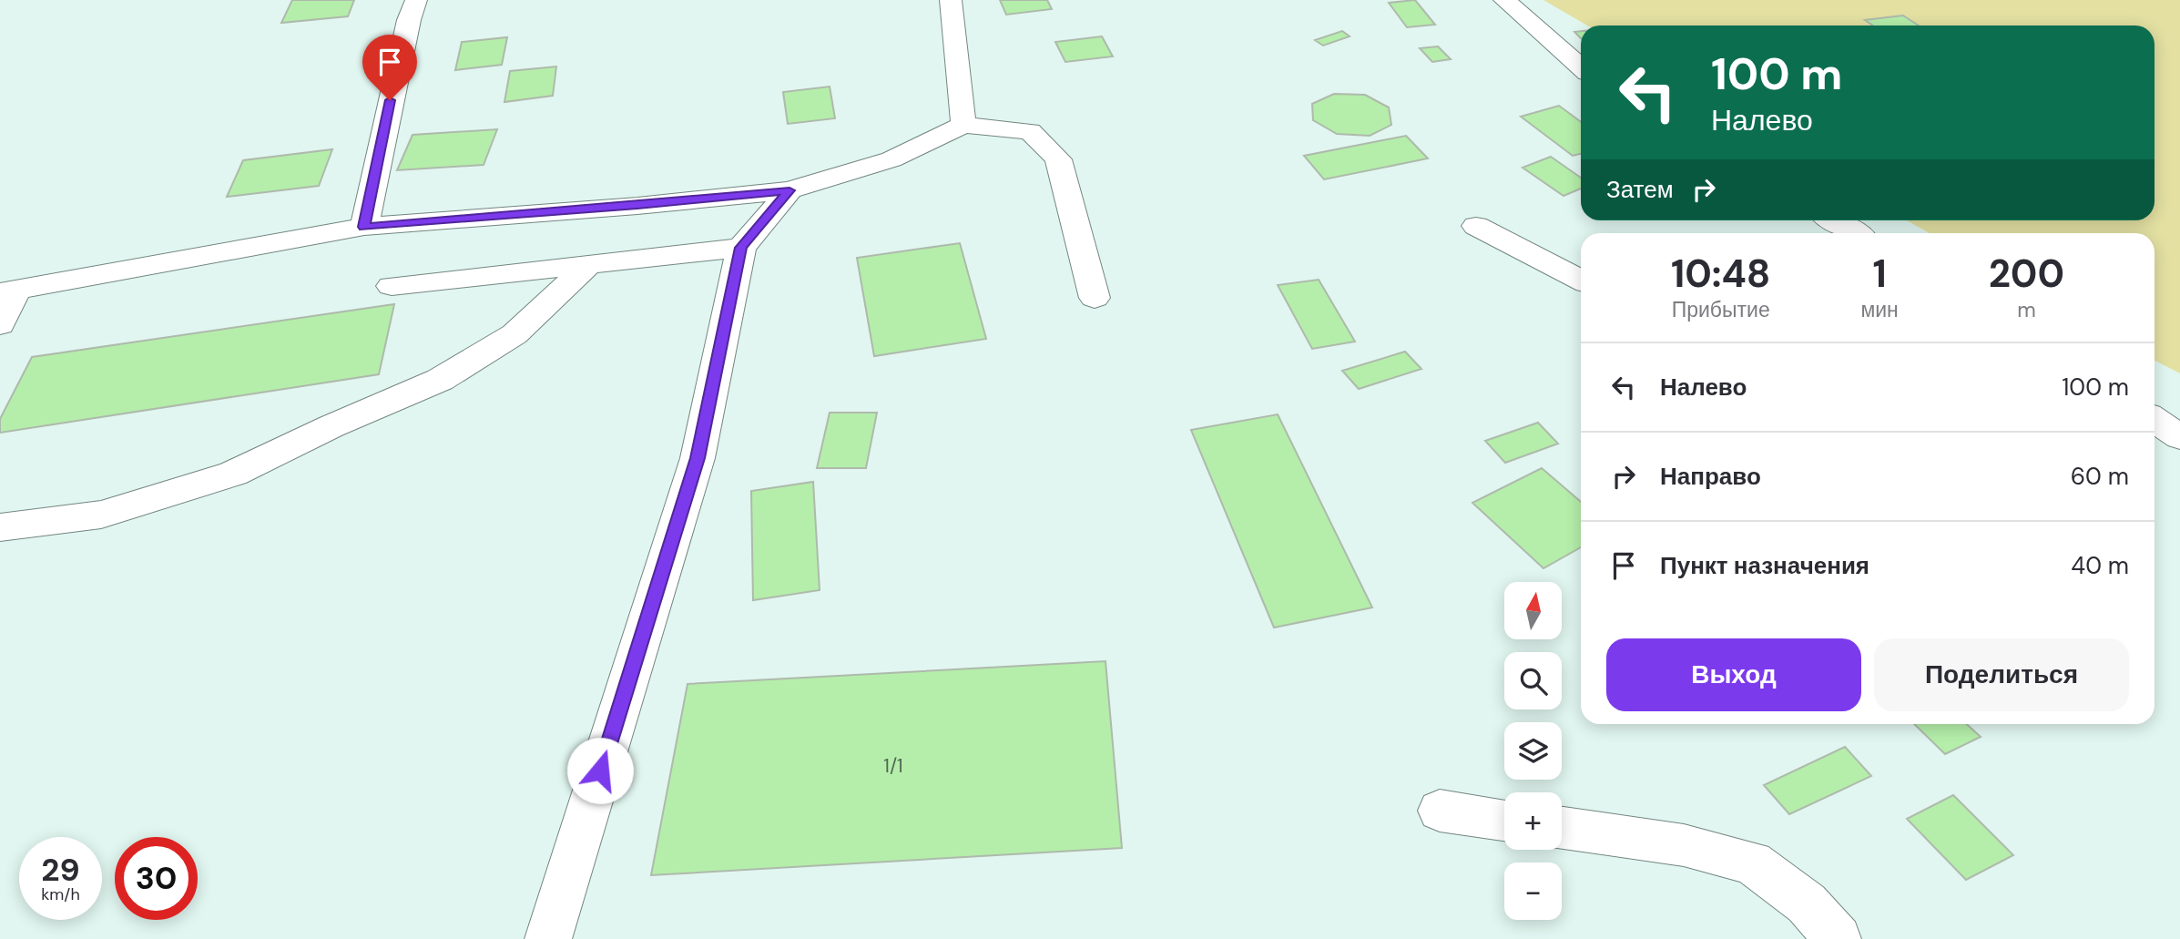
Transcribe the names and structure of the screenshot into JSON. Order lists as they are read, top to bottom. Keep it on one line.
{"house_numbers":["1/1"],"north":"top","page":{"turn":["100 m","Налево"],"then":"Затем","eta":["10:48","Прибытие","1","мин","200","m"],"list":[{"name":"Налево","value":"100 m"},{"name":"Направо","value":"60 m"},{"name":"Пункт назначения","value":"40 m"}],"map_buttons":["+","−"],"buttons":["Выход","Поделиться"],"speed":"29 km/h","limit":"30"}}
